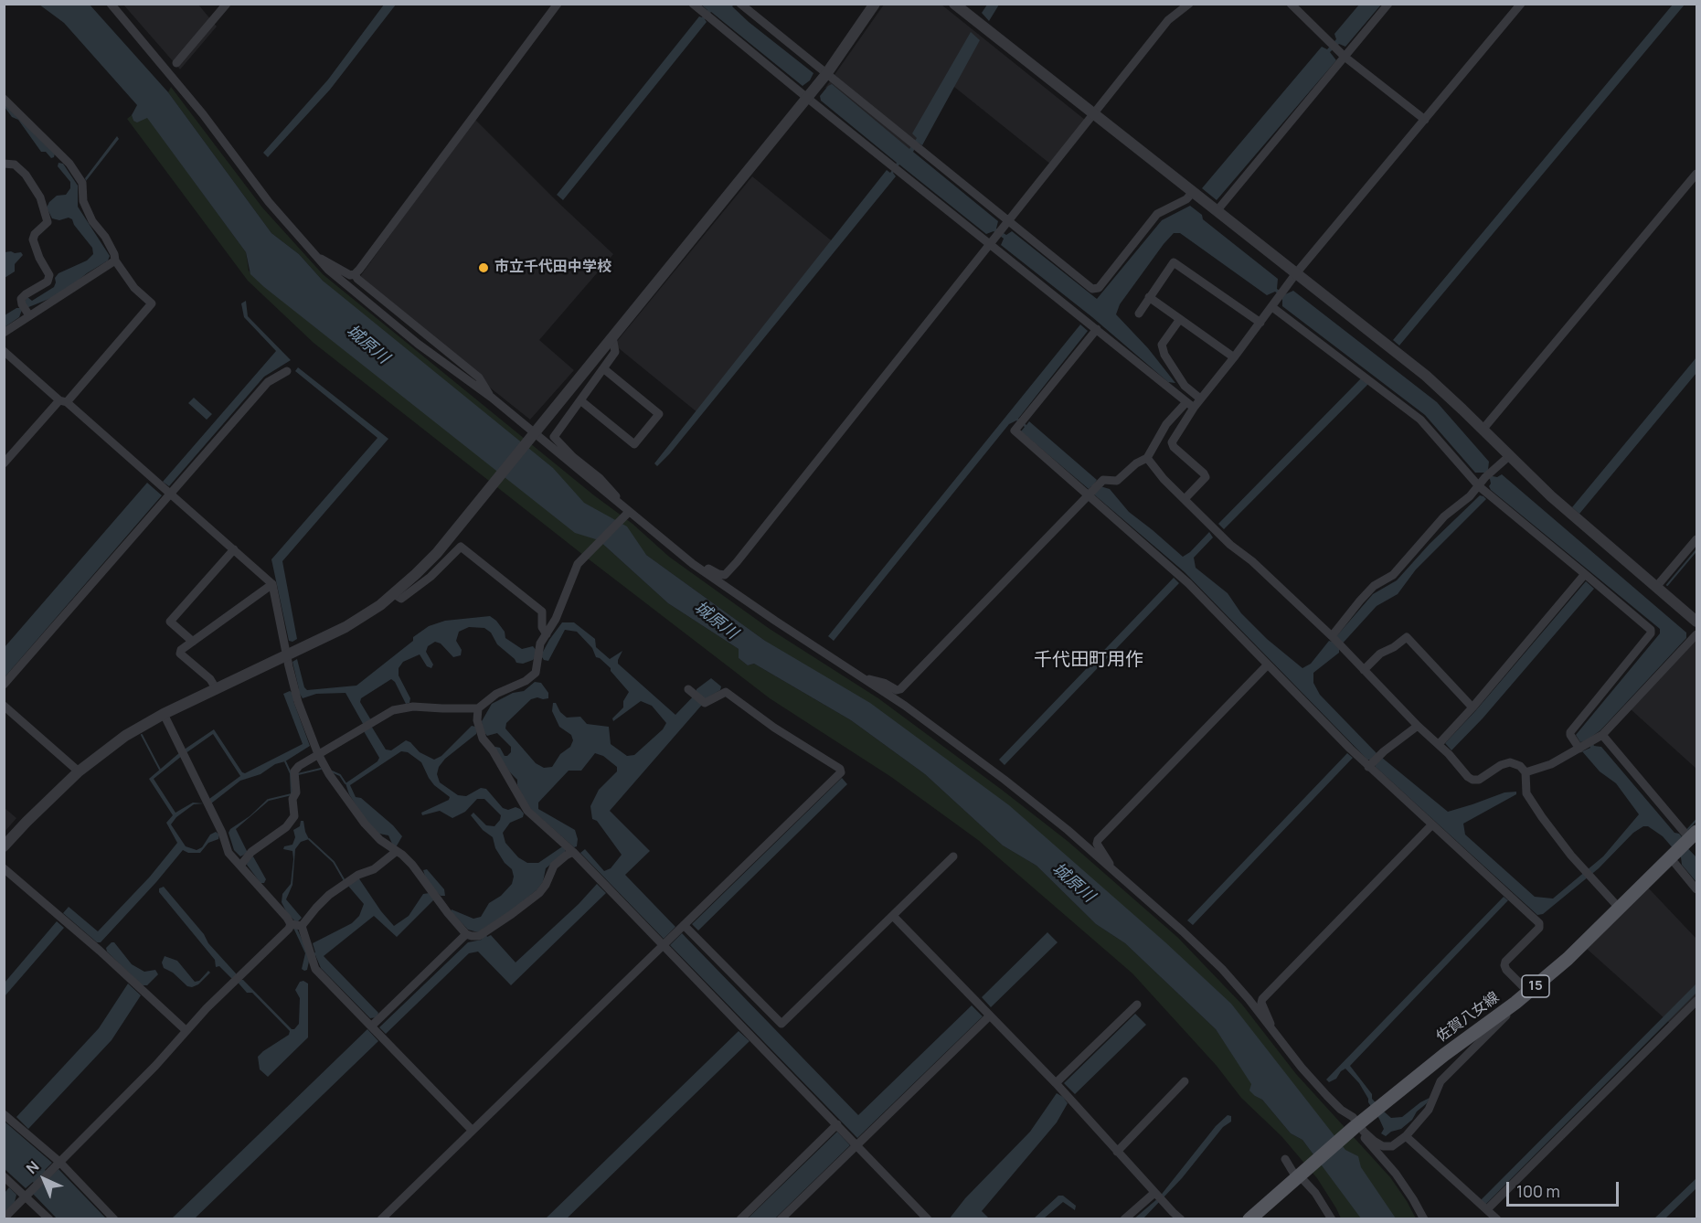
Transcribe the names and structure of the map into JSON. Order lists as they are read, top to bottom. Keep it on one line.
{"streets":{"main road":["15","佐賀八女線"]},"districts":["千代田町用作"],"water":["城原川"],"places":["市立千代田中学校"],"scale_bar":"100 m","north":"top left"}
